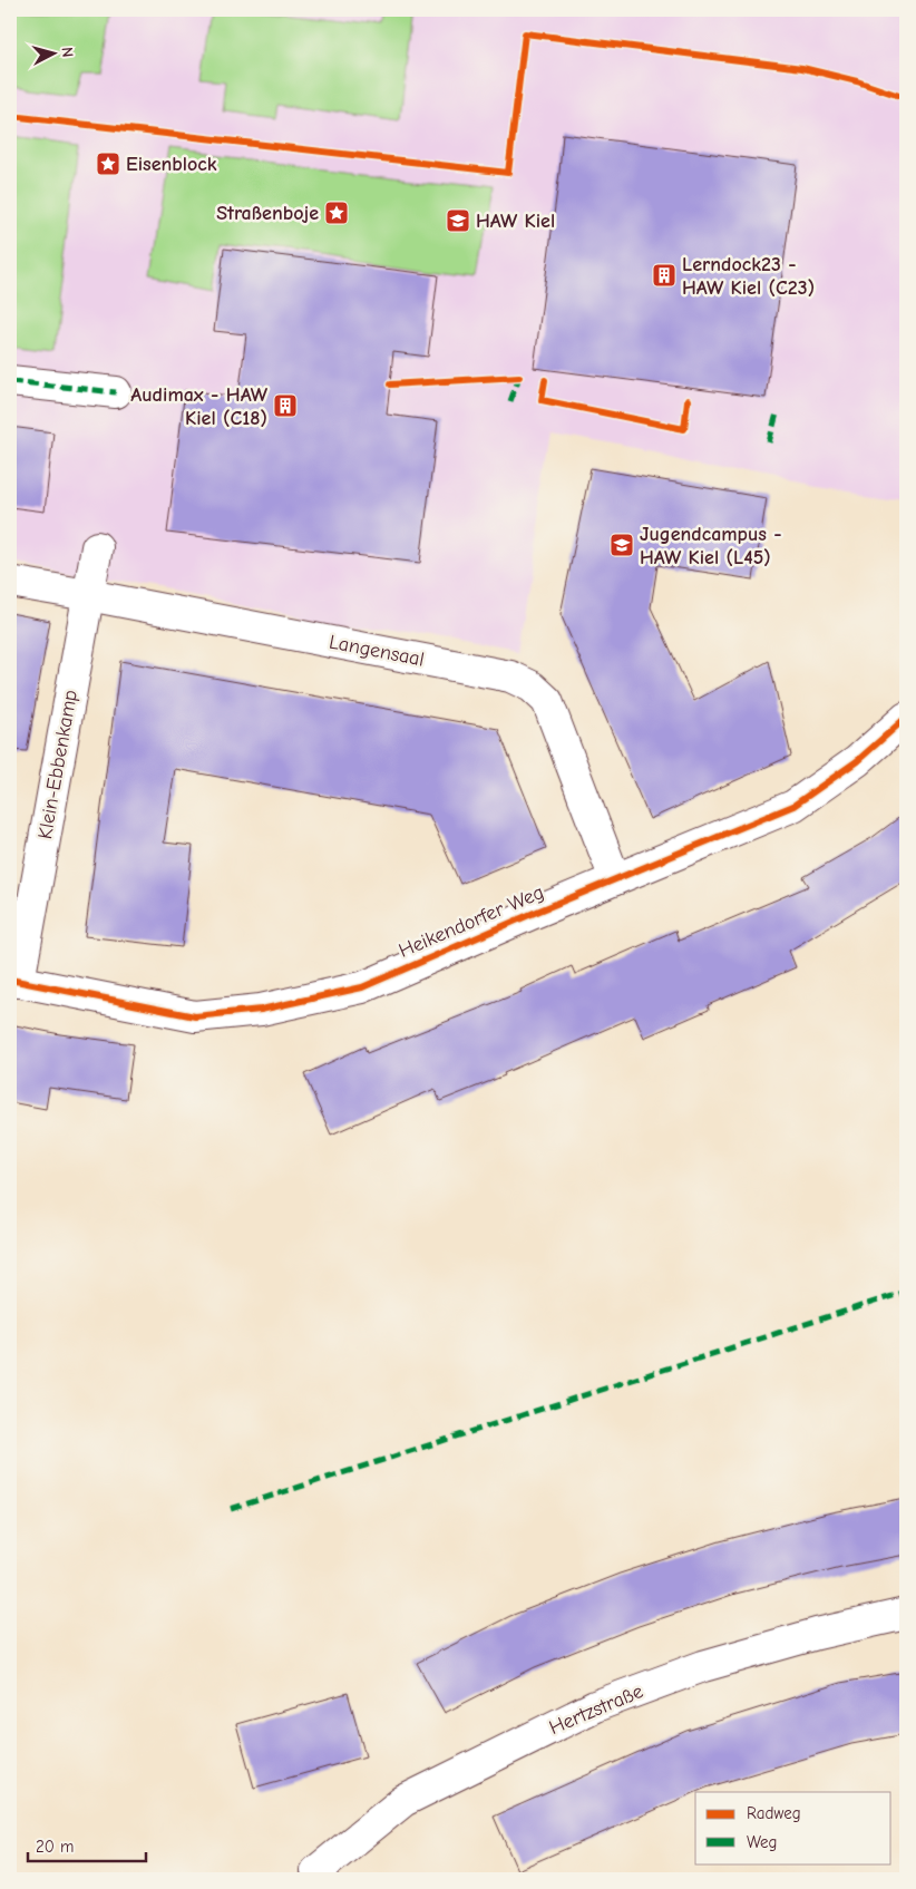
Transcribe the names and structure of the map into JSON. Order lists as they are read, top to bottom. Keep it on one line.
{"streets":{"street":["Langensaal","Klein-Ebbenkamp","Heikendorfer Weg","Hertzstraße"]},"crossings":[["Langensaal","Klein-Ebbenkamp"],["Langensaal","Heikendorfer Weg"],["Klein-Ebbenkamp","Heikendorfer Weg"]],"places":{"place":["Eisenblock","Straßenboje"],"school or university":["HAW Kiel","Jugendcampus - HAW Kiel (L45)"],"building":["Lerndock23 - HAW Kiel (C23)","Audimax - HAW Kiel (C18)"]},"legend":["Radweg","Weg"],"scale_bar":"20 m","north":"right"}
